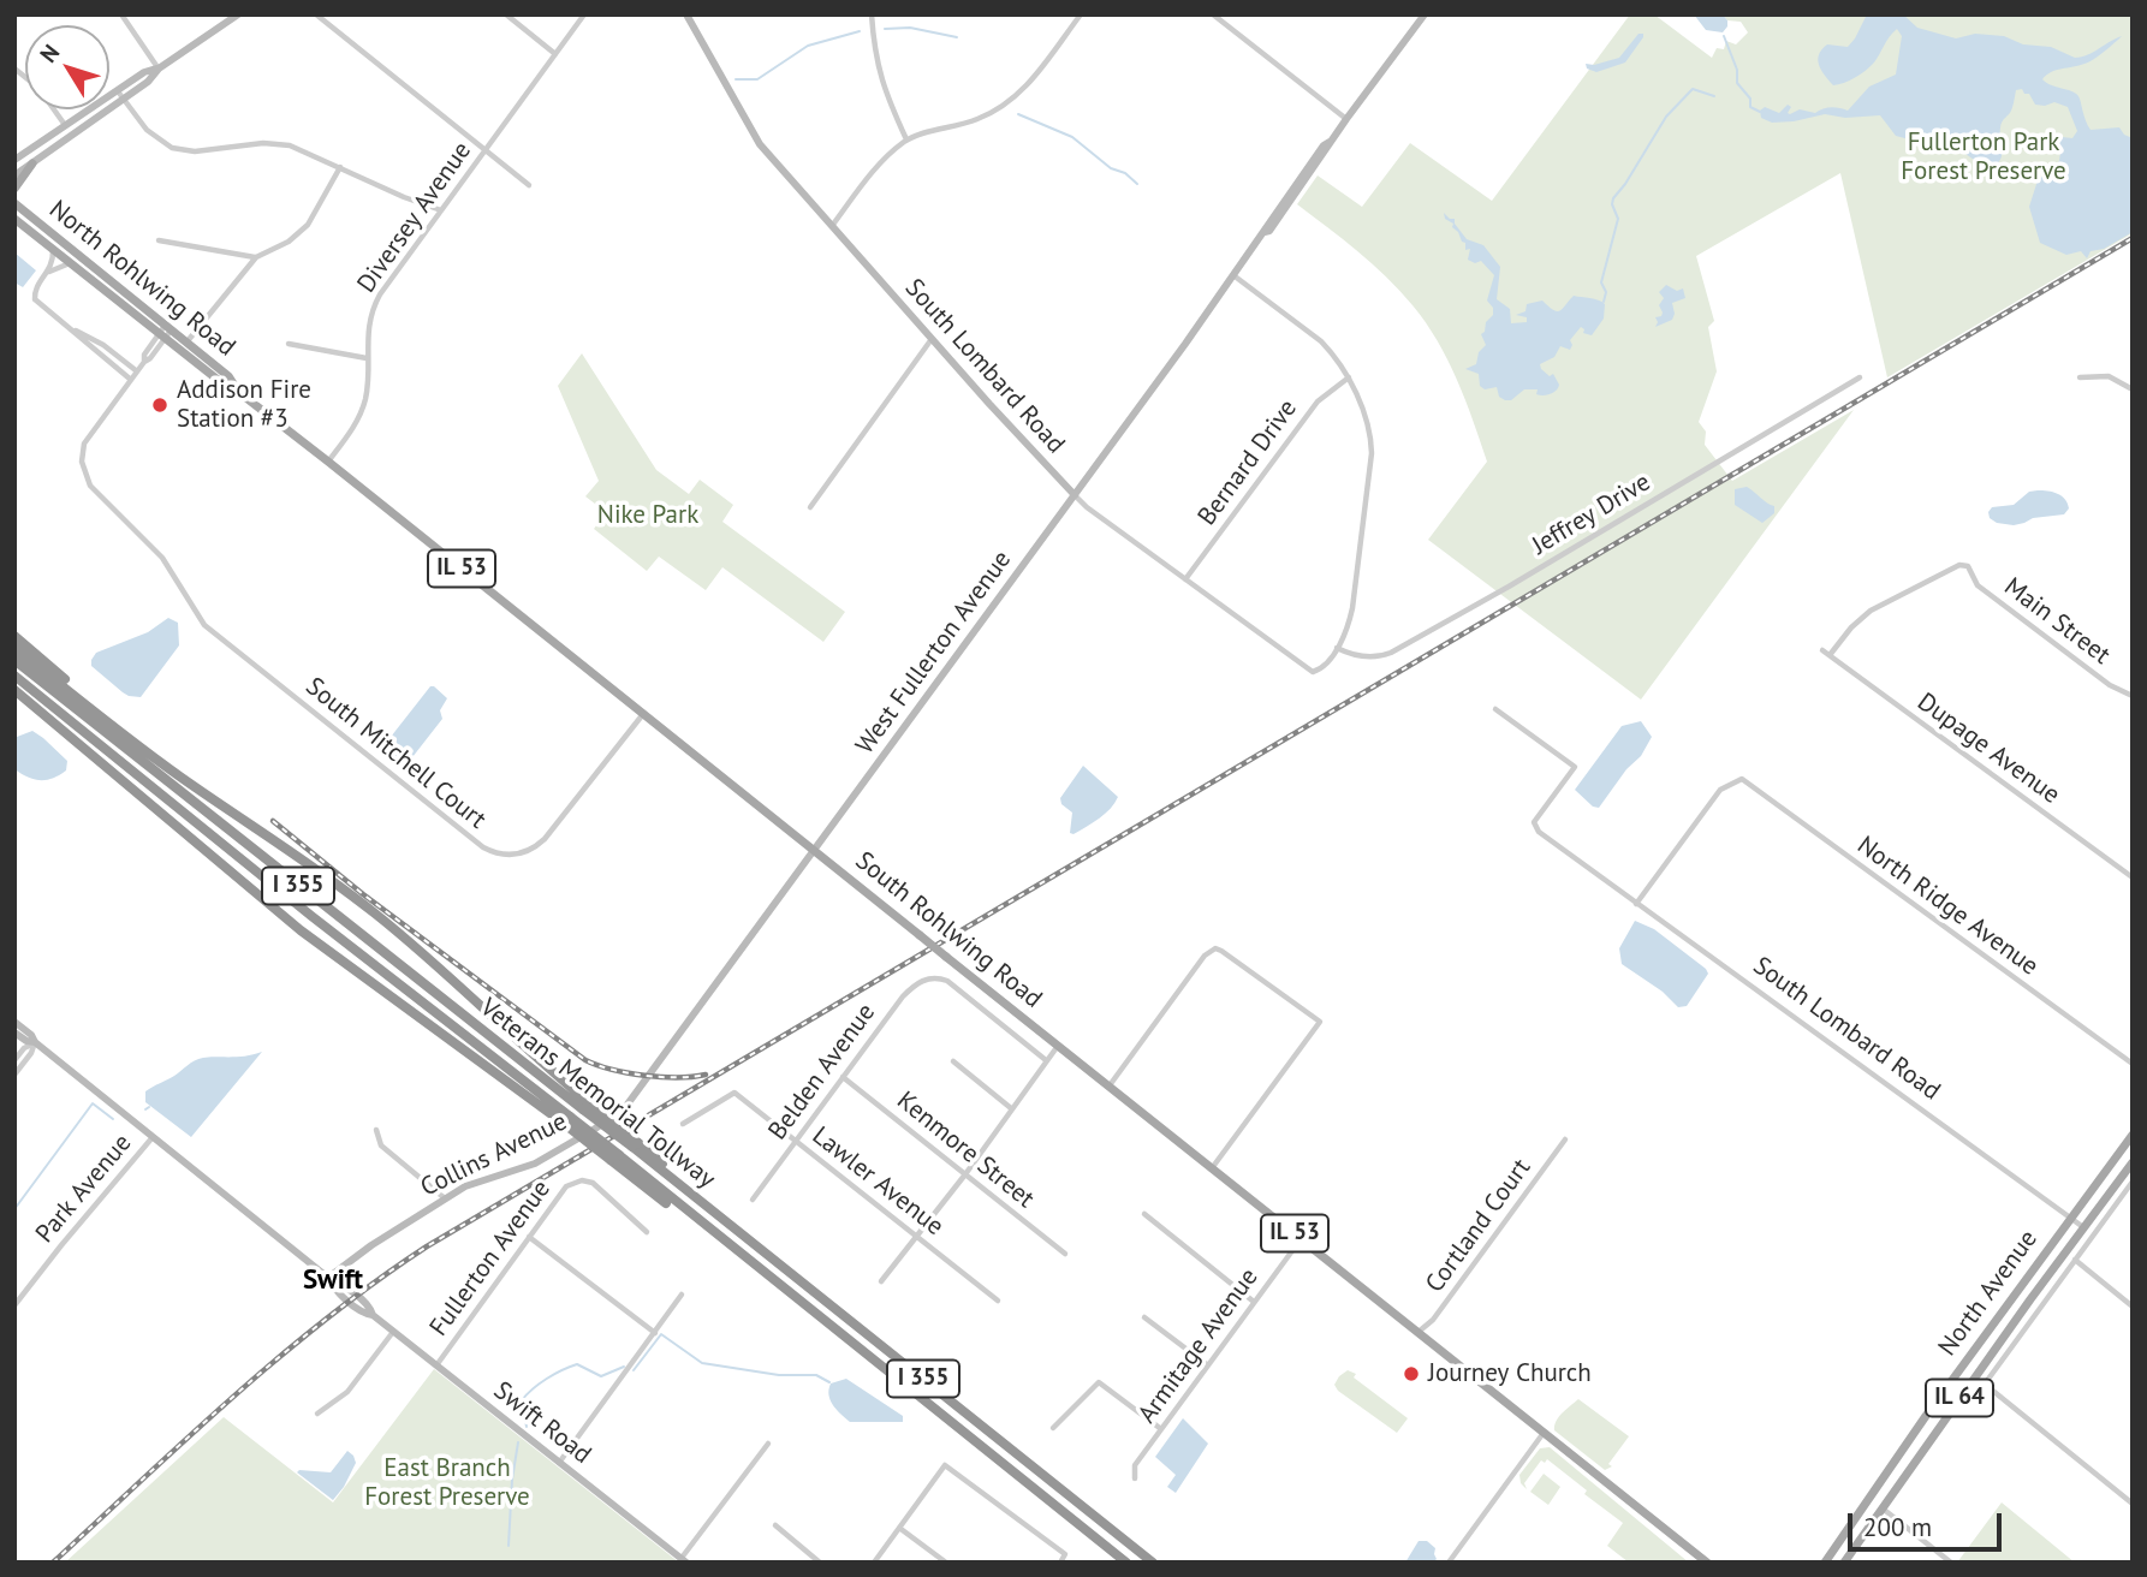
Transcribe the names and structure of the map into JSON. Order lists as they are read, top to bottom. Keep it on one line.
{"streets":{"highway":["I 355","Veterans Memorial Tollway"],"main road":["North Rohlwing Road","IL 53","South Rohlwing Road","North Avenue","IL 64"],"street":["Diversey Avenue","South Lombard Road","Bernard Drive","Jeffrey Drive","Main Street","West Fullerton Avenue","Dupage Avenue","South Mitchell Court","North Ridge Avenue","Belden Avenue","Kenmore Street","Collins Avenue","Lawler Avenue","Park Avenue","Cortland Court","Fullerton Avenue","Armitage Avenue","Swift Road"]},"crossings":[["Diversey Avenue","North Rohlwing Road"],["Diversey Avenue","South Rohlwing Road"],["North Rohlwing Road","South Rohlwing Road"],["South Lombard Road","Bernard Drive"],["South Lombard Road","Jeffrey Drive"],["South Lombard Road","West Fullerton Avenue"],["South Lombard Road","North Ridge Avenue"],["South Lombard Road","North Avenue"],["IL 53","South Rohlwing Road"],["Main Street","Dupage Avenue"],["West Fullerton Avenue","South Rohlwing Road"],["West Fullerton Avenue","Collins Avenue"],["South Mitchell Court","South Rohlwing Road"],["South Rohlwing Road","Cortland Court"],["South Rohlwing Road","Armitage Avenue"],["Belden Avenue","Kenmore Street"],["Belden Avenue","Lawler Avenue"],["Collins Avenue","Swift Road"],["Park Avenue","Swift Road"],["Fullerton Avenue","Swift Road"]],"districts":["Swift"],"parks":["Fullerton Park Forest Preserve","Nike Park","East Branch Forest Preserve"],"places":["Addison Fire Station #3","Journey Church"],"scale_bar":"200 m","north":"top left"}
